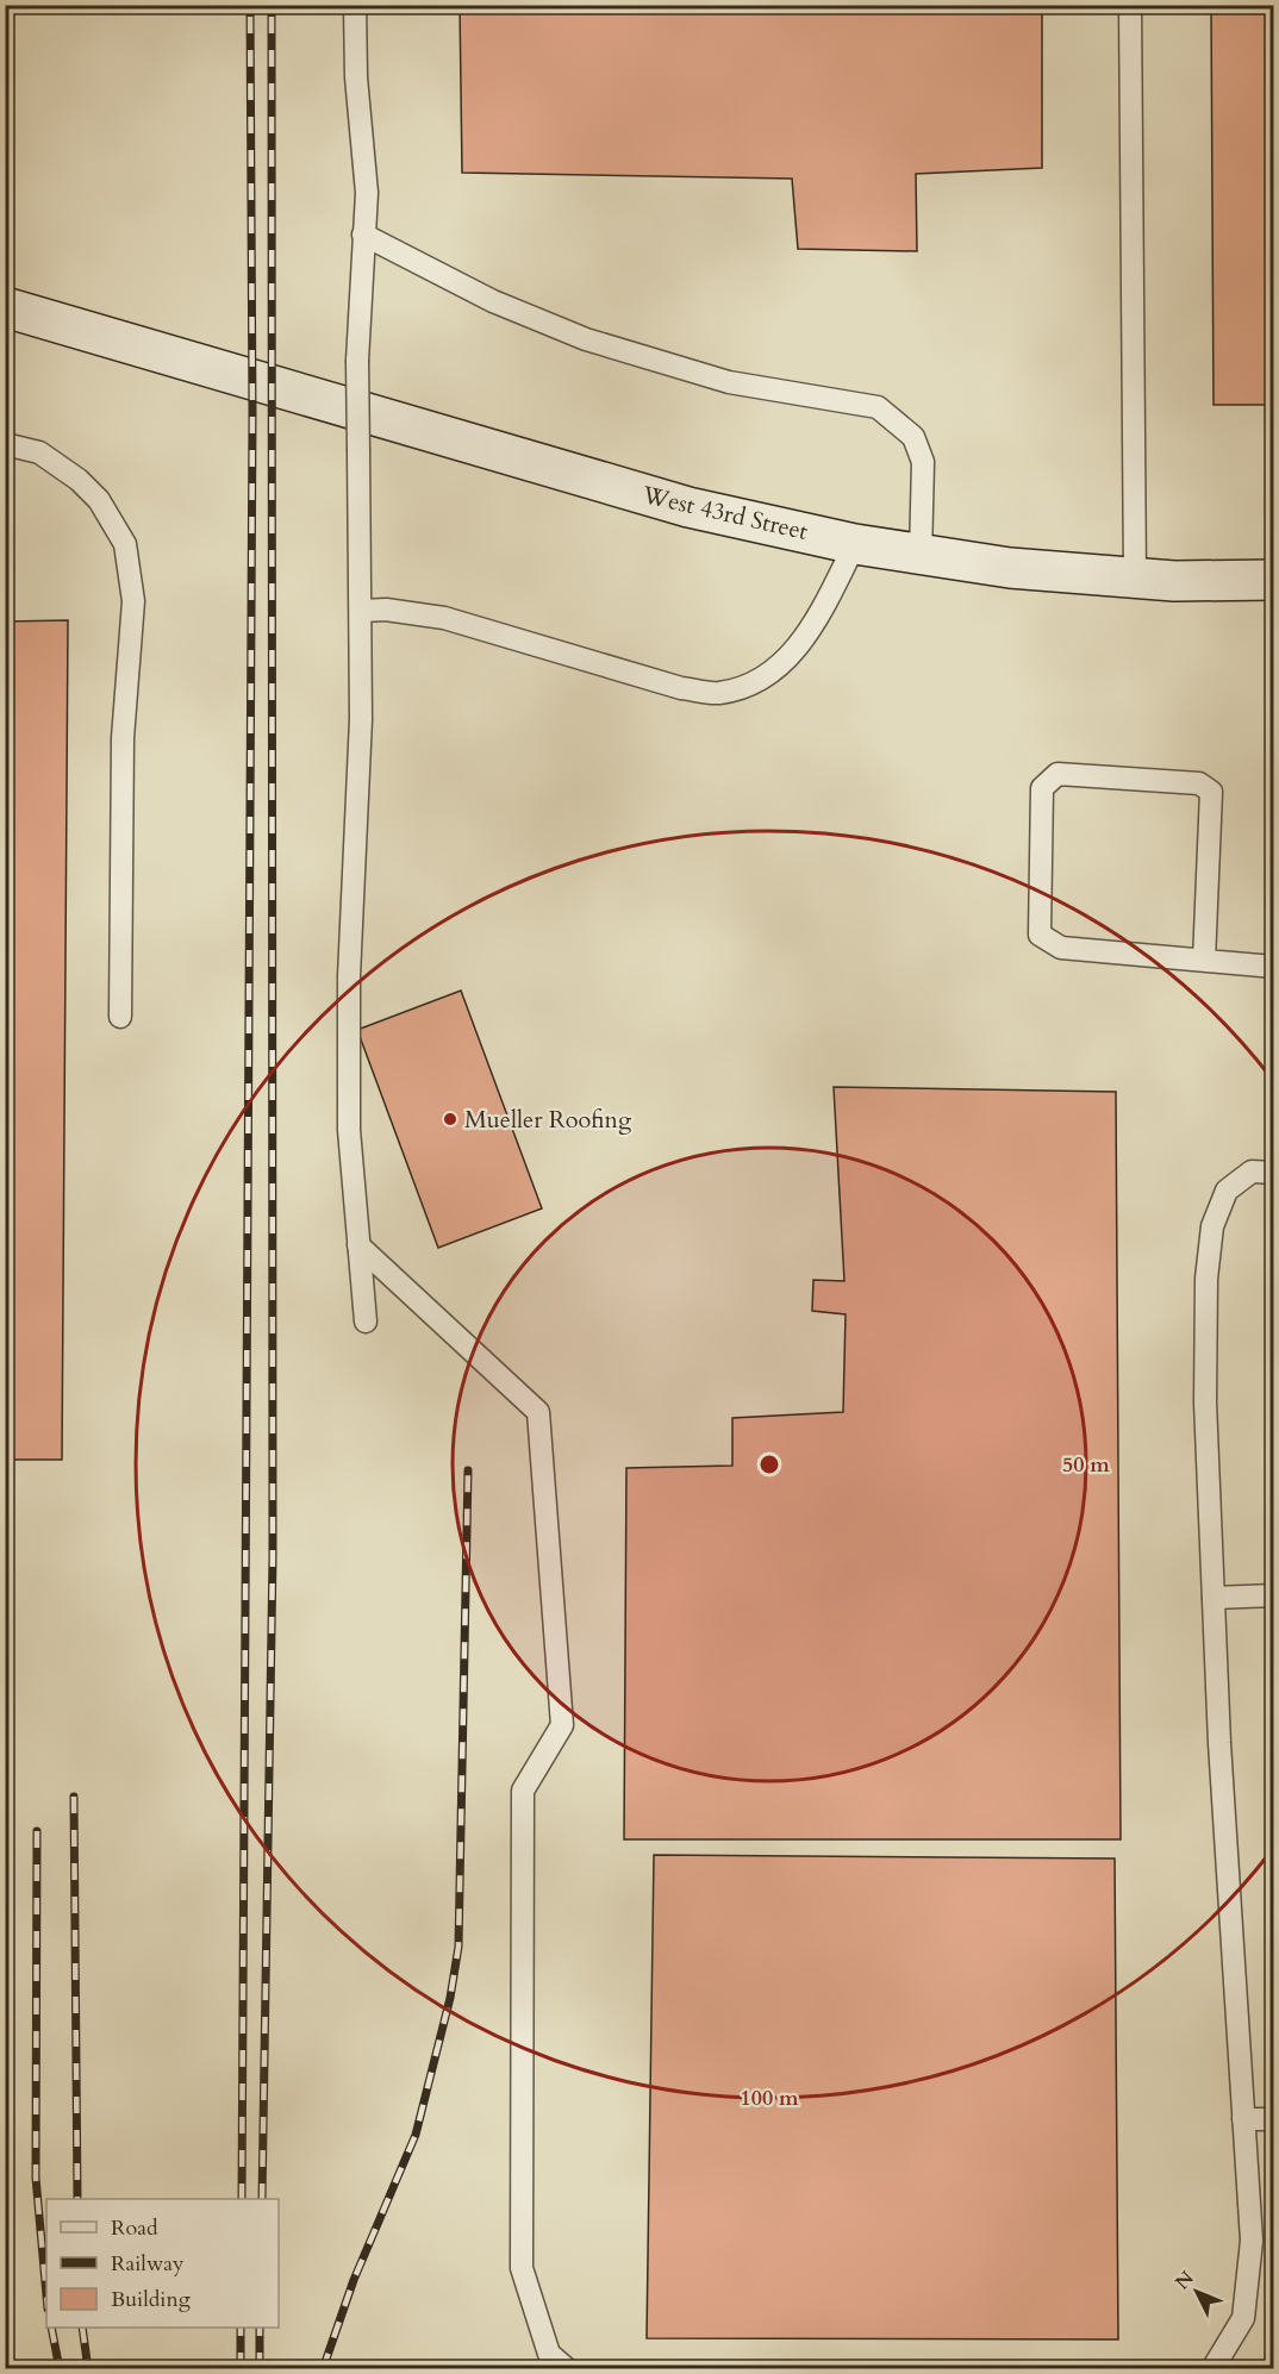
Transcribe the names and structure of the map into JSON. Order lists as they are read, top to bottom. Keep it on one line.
{"streets":{"street":["West 43rd Street"]},"places":["Mueller Roofing"],"legend":["Road","Railway","Building"],"north":"top left","rings":["50 m","100 m"]}
